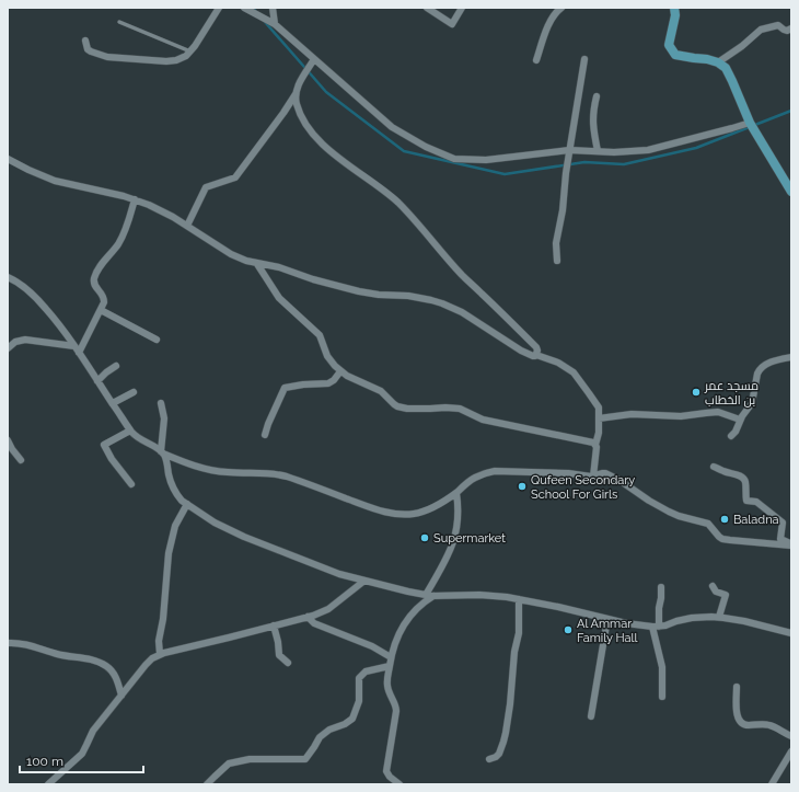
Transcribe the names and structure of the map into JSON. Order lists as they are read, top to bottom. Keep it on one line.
{"places":["مسجد عمر بن الخطاب","Qufeen Secondary School For Girls","Baladna","Supermarket","Al Ammar Family Hall"],"scale_bar":"100 m"}
